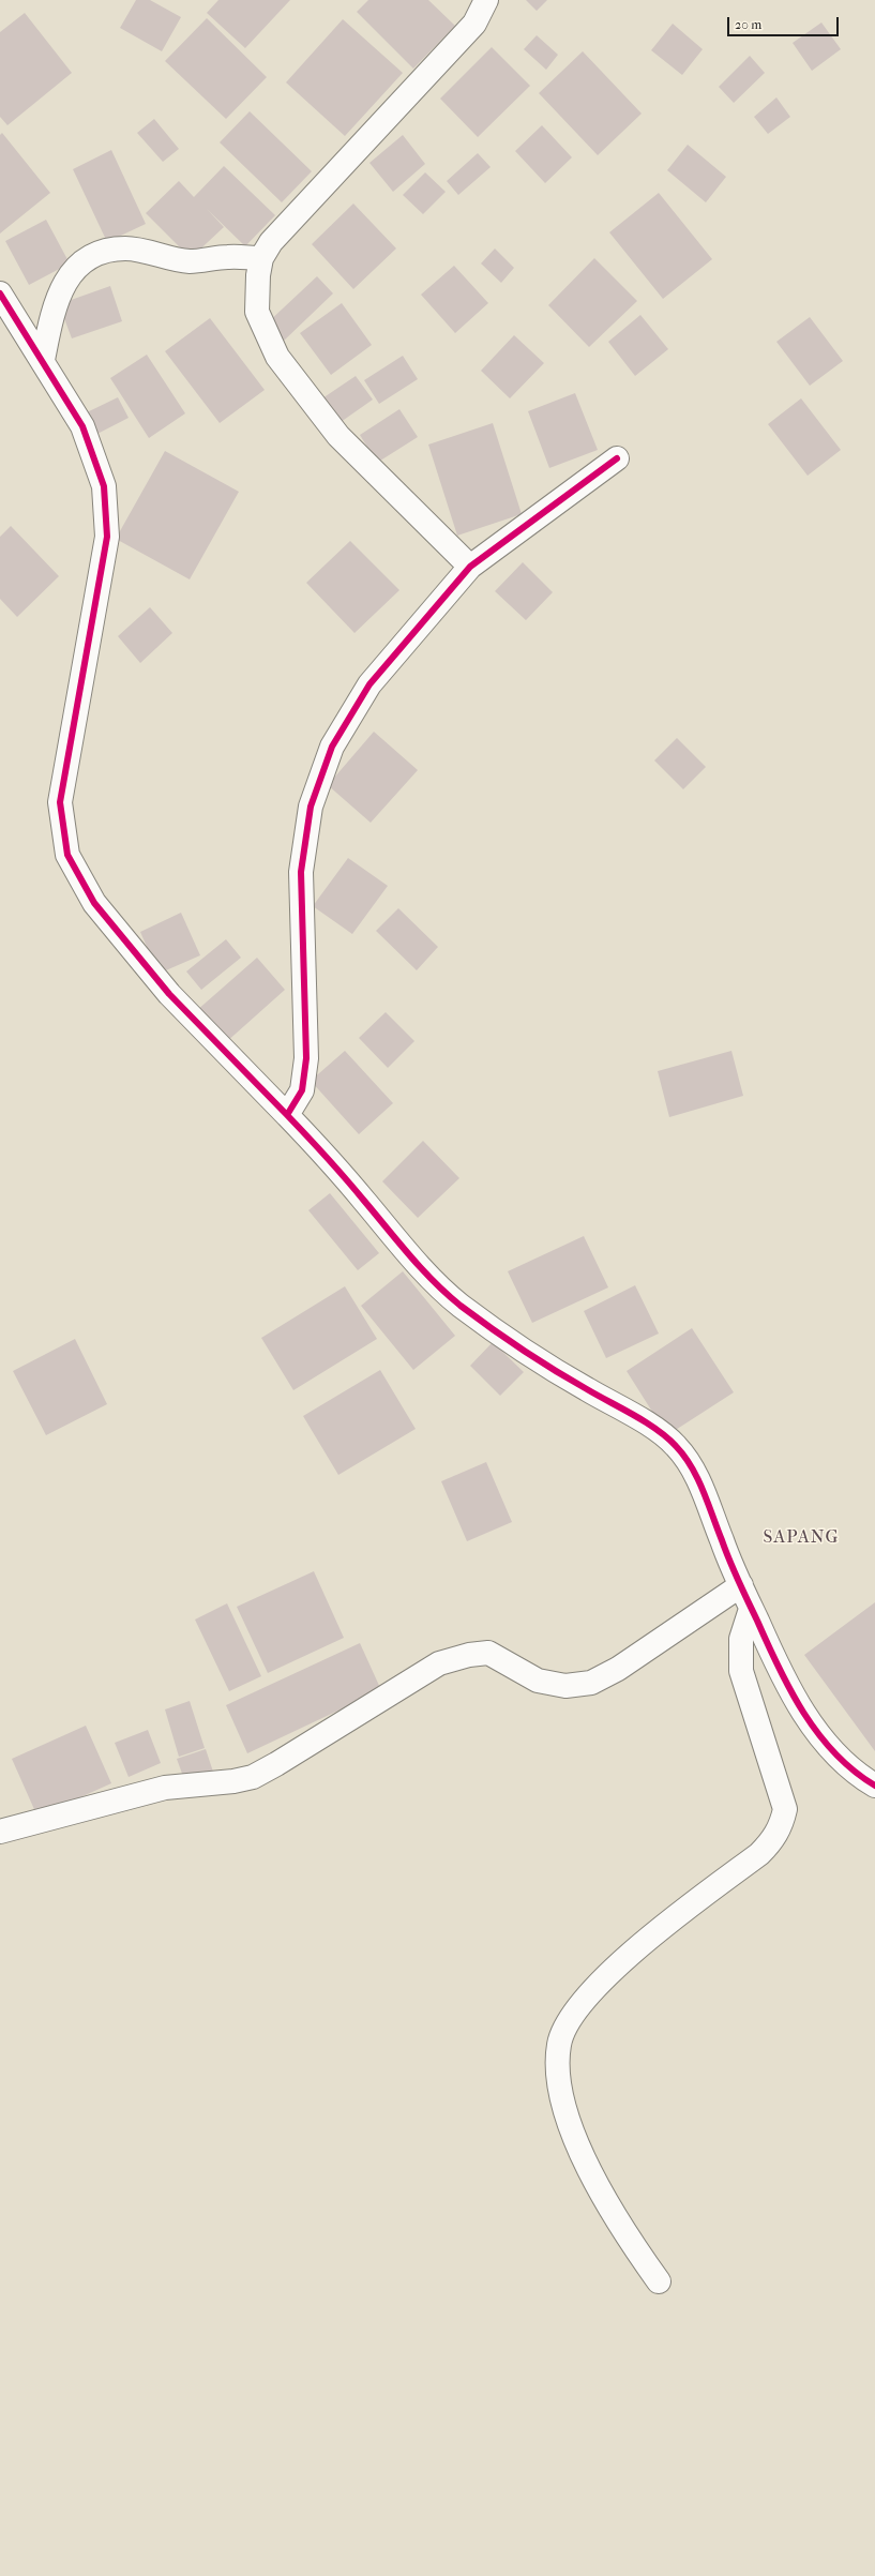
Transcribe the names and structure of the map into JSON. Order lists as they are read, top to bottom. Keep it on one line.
{"districts":["SAPANG"],"scale_bar":"20 m"}
